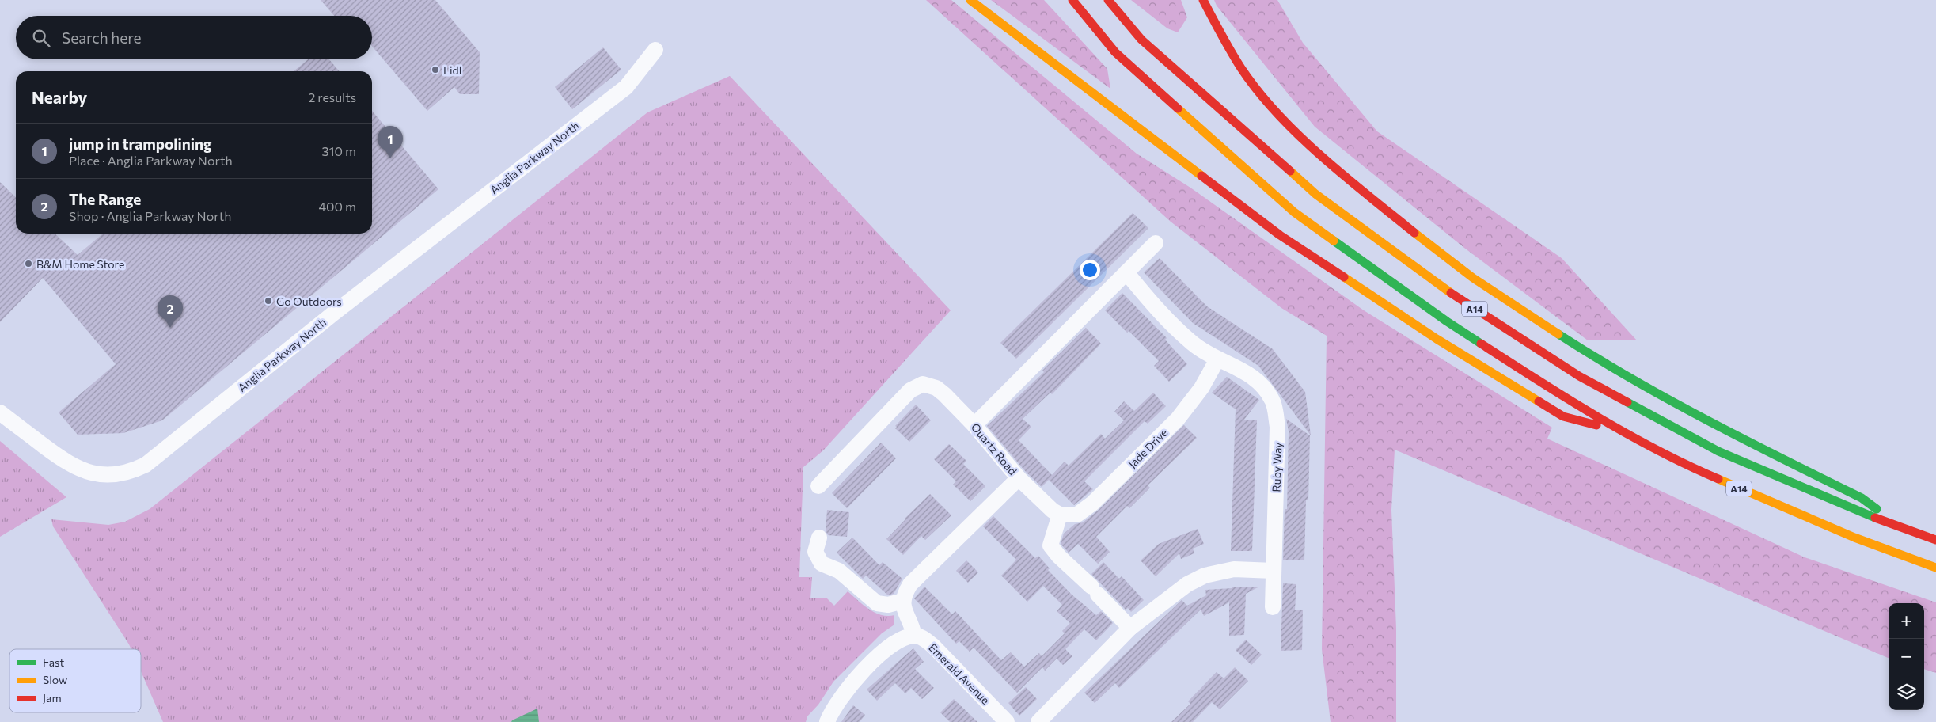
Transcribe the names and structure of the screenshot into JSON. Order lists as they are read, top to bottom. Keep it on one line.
{"streets":{"highway":["A14"],"street":["Anglia Parkway North","Jade Drive","Quartz Road","Ruby Way","Emerald Avenue"]},"crossings":[["Jade Drive","Ruby Way"]],"places":["Lidl","B&M Home Store","Go Outdoors"],"legend":["Fast","Slow","Jam"],"page":{"search":"Search here","heading":["Nearby","2 results"],"list":[{"mark":"1","name":"jump in trampolining","note":"Place · Anglia Parkway North","value":"310 m"},{"mark":"2","name":"The Range","note":"Shop · Anglia Parkway North","value":"400 m"}],"pins":["1","2"],"map_buttons":["+","−"]}}
